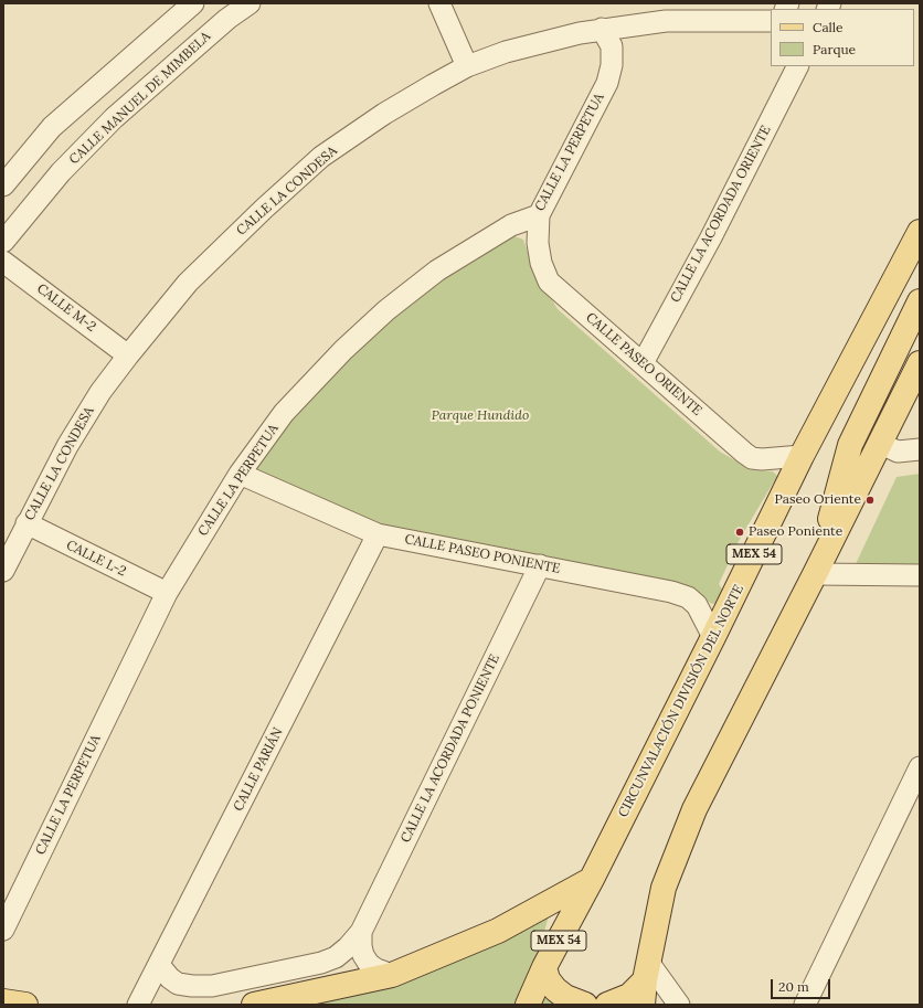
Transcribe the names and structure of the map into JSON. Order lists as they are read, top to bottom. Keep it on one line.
{"streets":{"main road":["MEX 54","CIRCUNVALACIÓN DIVISIÓN DEL NORTE"],"street":["CALLE MANUEL DE MIMBELA","CALLE LA PERPETUA","CALLE LA CONDESA","CALLE LA ACORDADA ORIENTE","CALLE M-2","CALLE PASEO ORIENTE","CALLE PASEO PONIENTE","CALLE L-2","CALLE LA ACORDADA PONIENTE","CALLE PARIÁN"]},"crossings":[["CALLE LA PERPETUA","CALLE LA CONDESA"],["CALLE LA PERPETUA","CALLE PASEO ORIENTE"],["CALLE LA PERPETUA","CALLE PASEO PONIENTE"],["CALLE LA PERPETUA","CALLE L-2"],["CALLE LA CONDESA","CALLE M-2"],["CALLE LA CONDESA","CALLE L-2"],["CALLE LA ACORDADA ORIENTE","CALLE PASEO ORIENTE"],["CALLE PASEO ORIENTE","CIRCUNVALACIÓN DIVISIÓN DEL NORTE"],["CALLE PASEO PONIENTE","CIRCUNVALACIÓN DIVISIÓN DEL NORTE"],["CALLE PASEO PONIENTE","CALLE LA ACORDADA PONIENTE"],["CALLE PASEO PONIENTE","CALLE PARIÁN"]],"parks":["Parque Hundido"],"places":["Paseo Oriente","Paseo Poniente"],"legend":["Calle","Parque"],"scale_bar":"20 m"}
